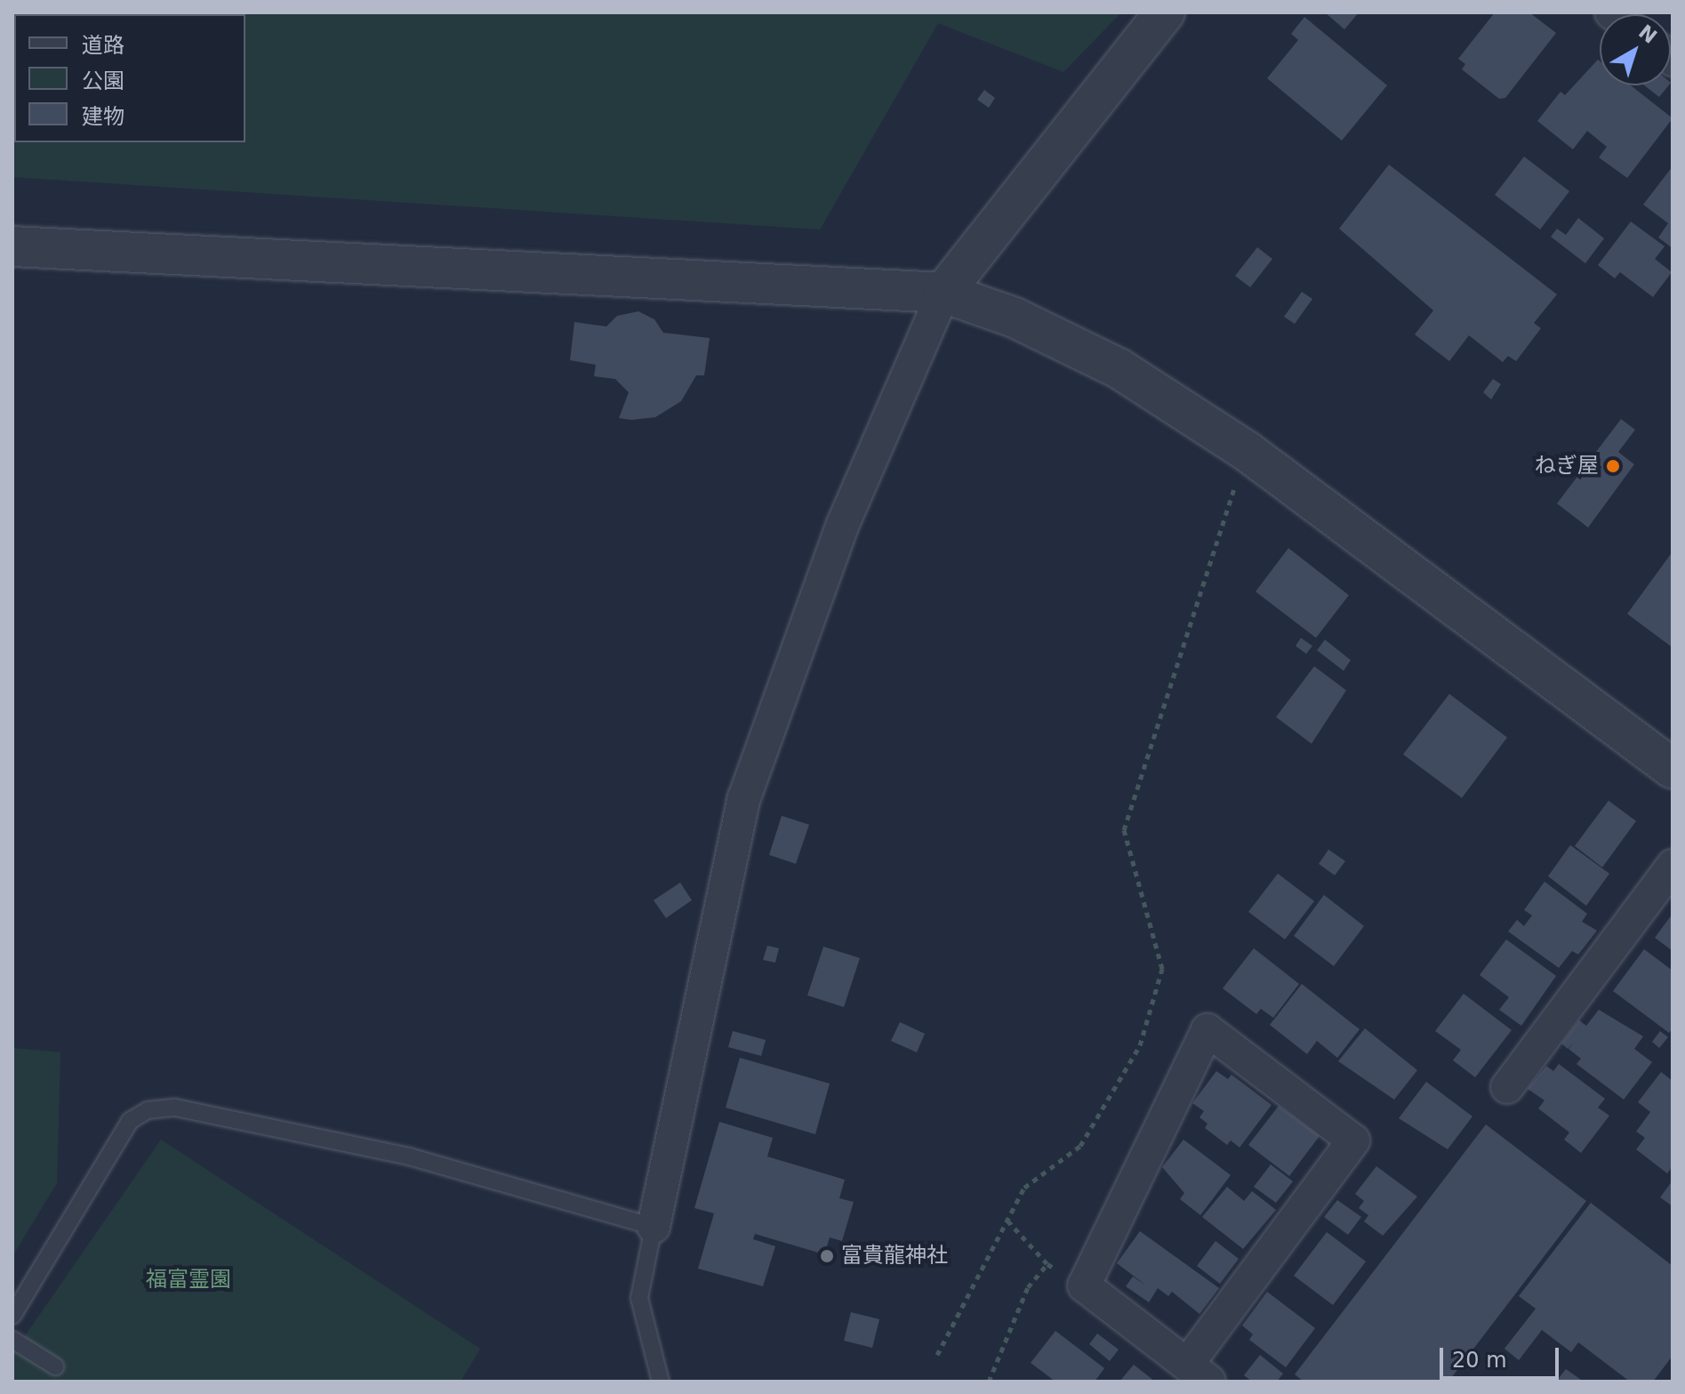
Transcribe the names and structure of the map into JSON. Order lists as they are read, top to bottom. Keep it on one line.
{"parks":["福富霊園"],"places":["ねぎ屋","富貴龍神社"],"legend":["道路","公園","建物"],"scale_bar":"20 m","north":"top right"}
